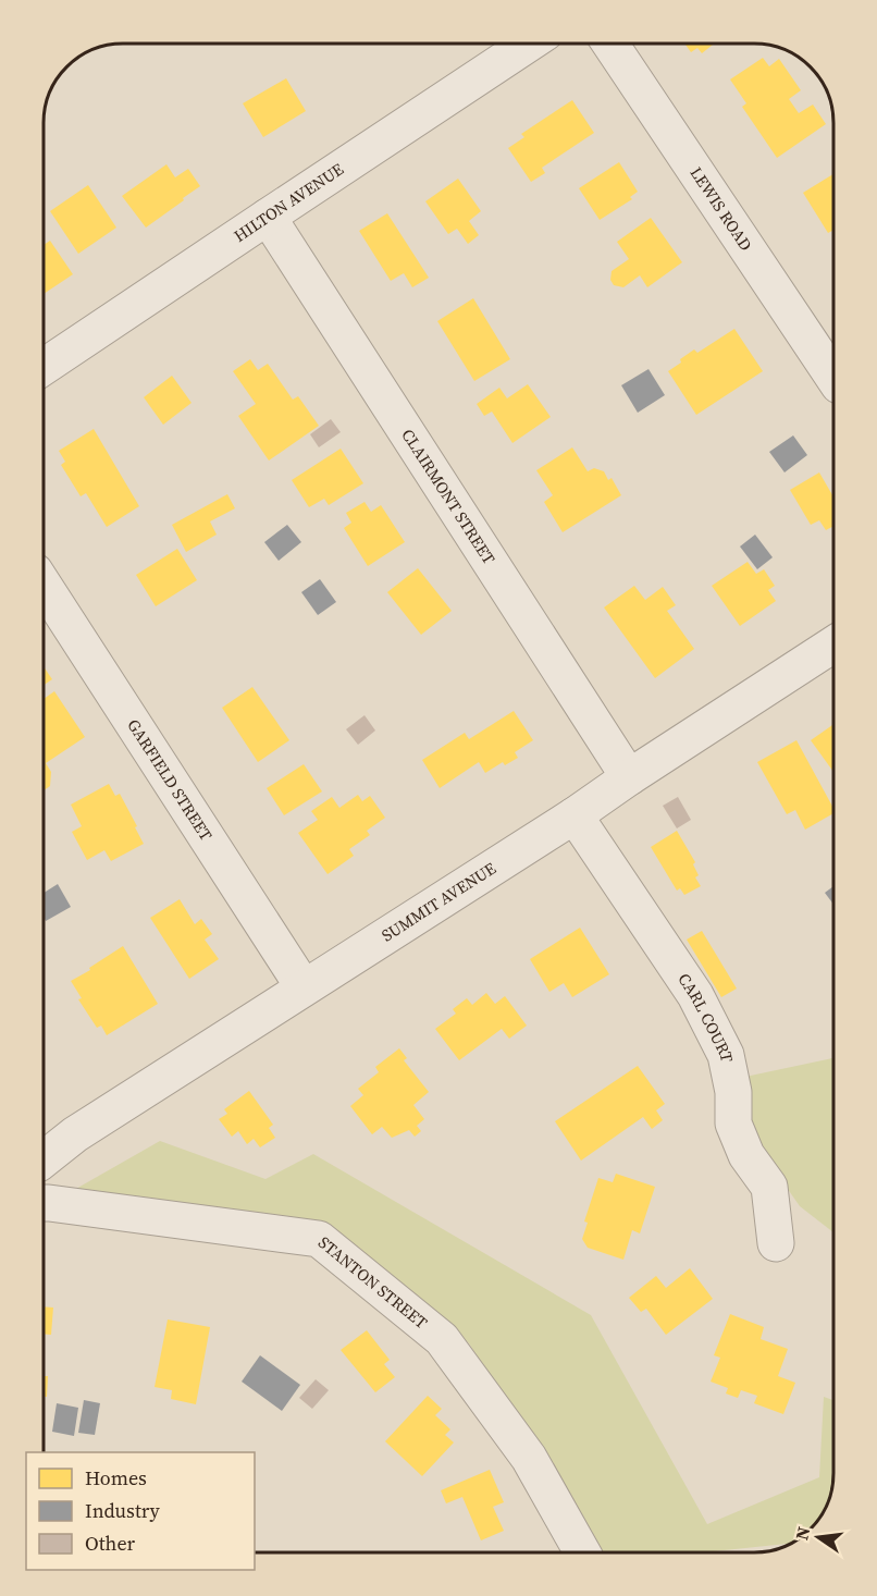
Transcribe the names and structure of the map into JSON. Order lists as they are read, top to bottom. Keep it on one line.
{"streets":{"street":["HILTON AVENUE","LEWIS ROAD","CLAIRMONT STREET","GARFIELD STREET","SUMMIT AVENUE","CARL COURT","STANTON STREET"]},"crossings":[["HILTON AVENUE","CLAIRMONT STREET"],["CLAIRMONT STREET","SUMMIT AVENUE"],["GARFIELD STREET","SUMMIT AVENUE"],["SUMMIT AVENUE","CARL COURT"]],"legend":["Homes","Industry","Other"],"north":"left"}
